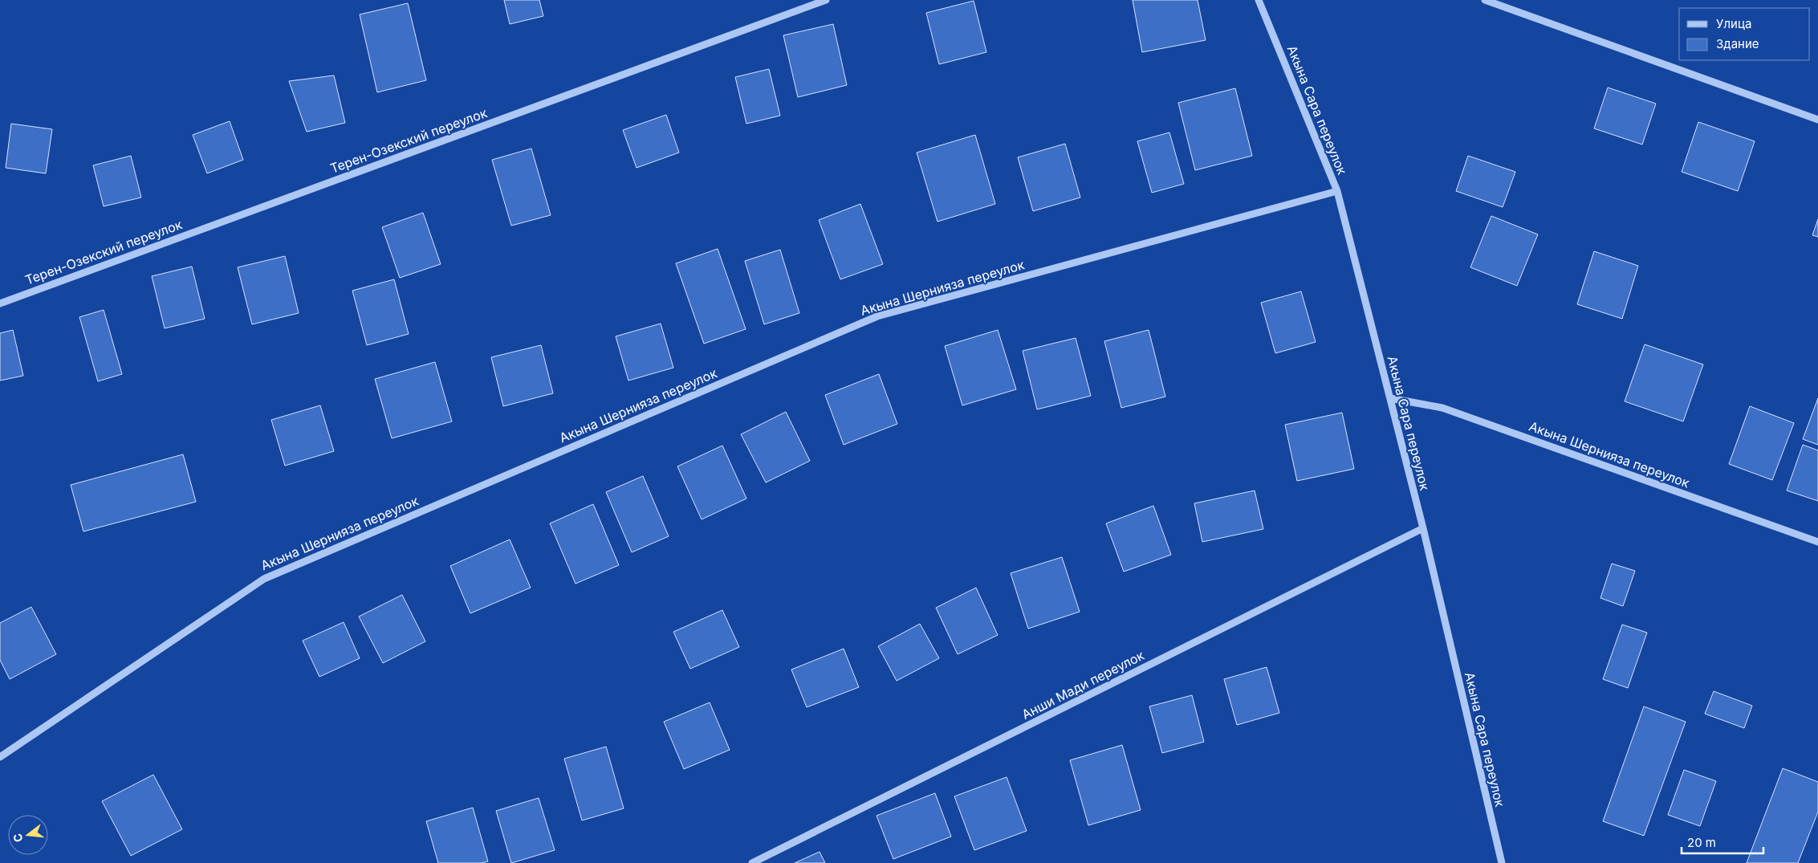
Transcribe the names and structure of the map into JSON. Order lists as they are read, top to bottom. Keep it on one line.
{"streets":{"street":["Акына Сара переулок","Терен-Озекский переулок","Акына Шернияза переулок","Анши Мади переулок"]},"crossings":[["Акына Сара переулок","Акына Шернияза переулок"],["Акына Сара переулок","Анши Мади переулок"]],"legend":["Улица","Здание"],"scale_bar":"20 m","north":"left"}
